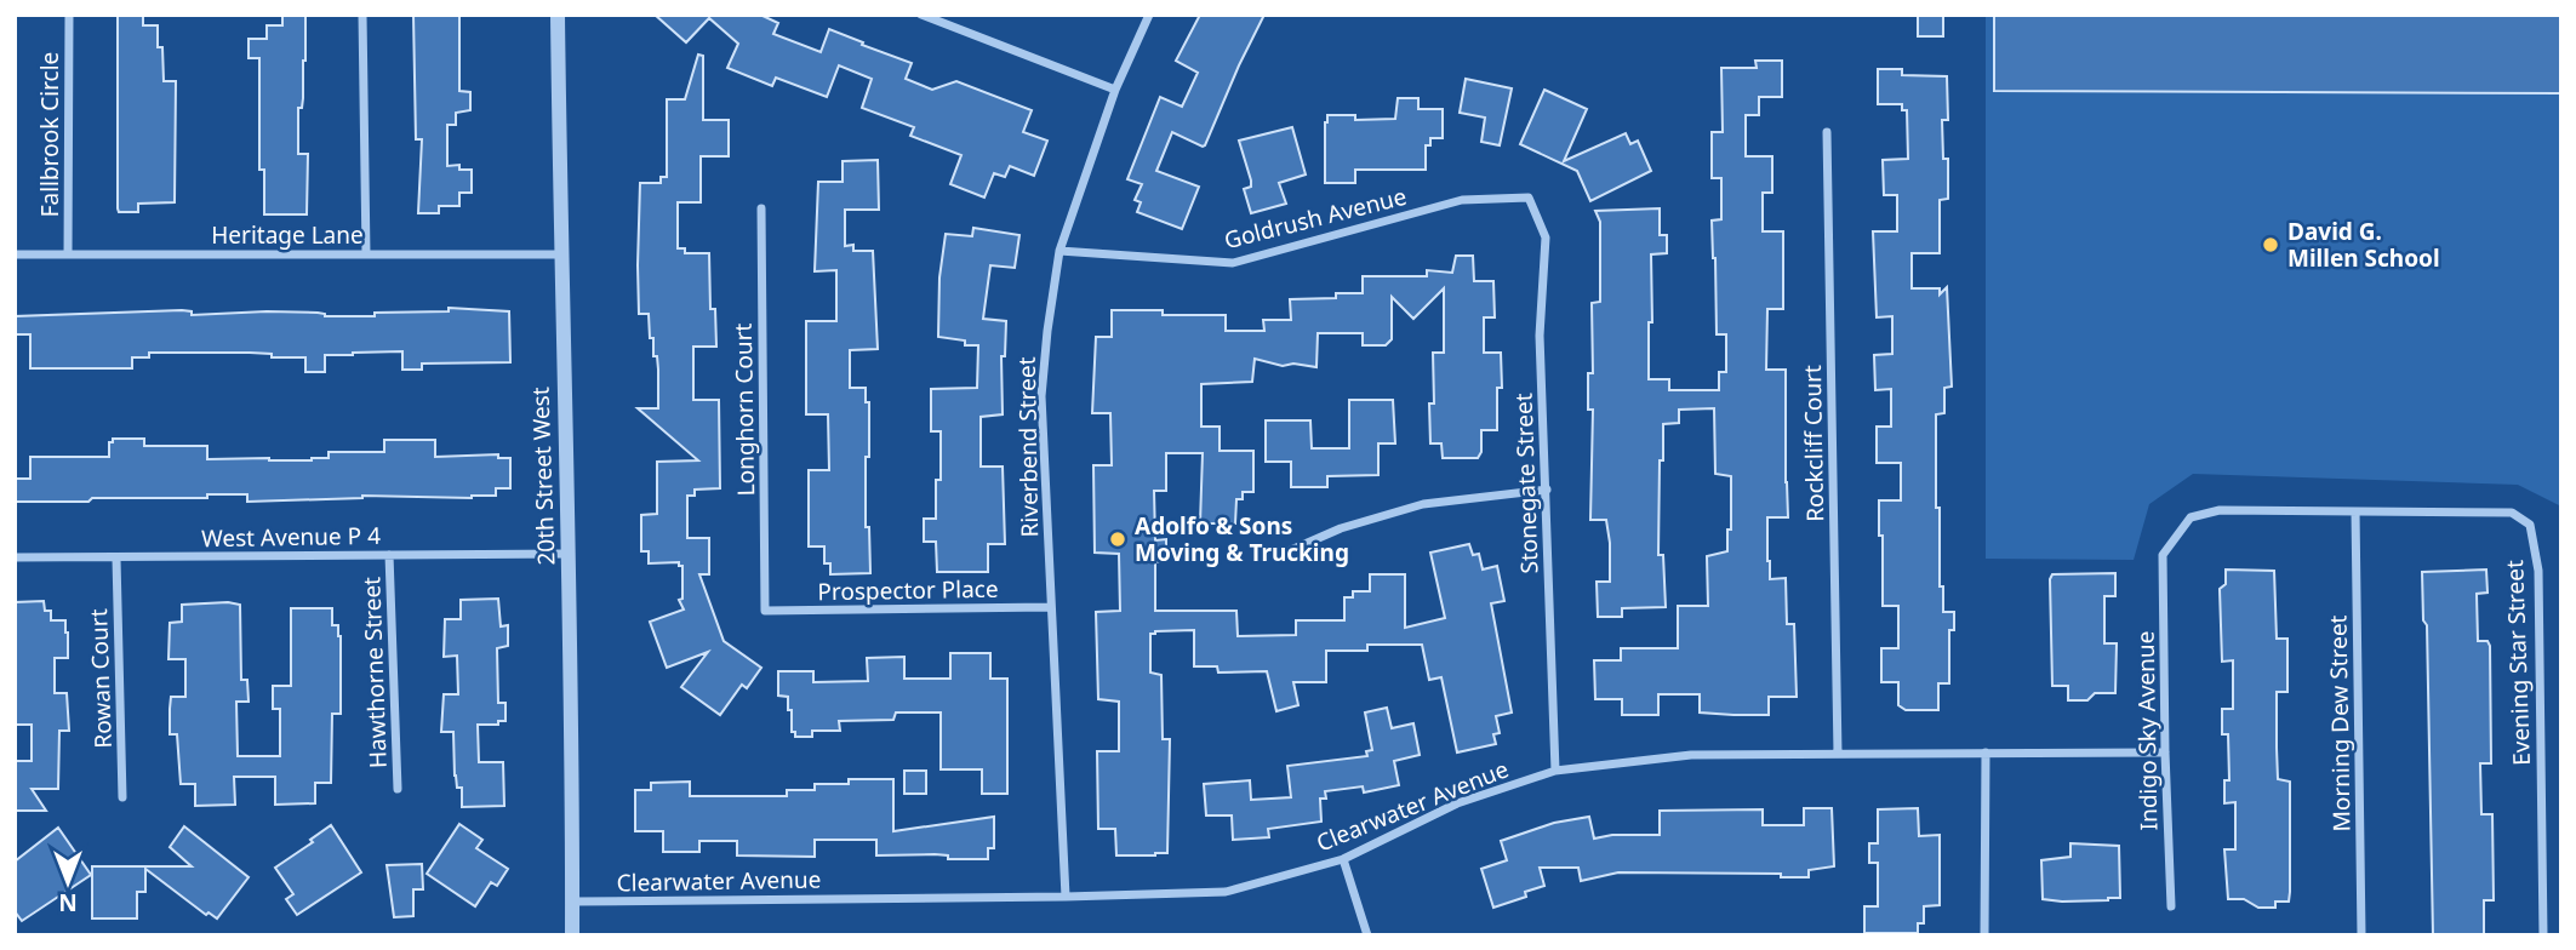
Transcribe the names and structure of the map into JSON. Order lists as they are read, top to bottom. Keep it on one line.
{"streets":{"street":["Fallbrook Circle","Goldrush Avenue","Heritage Lane","Longhorn Court","Rockcliff Court","Riverbend Street","20th Street West","Stonegate Street","West Avenue P 4","Prospector Place","Evening Star Street","Hawthorne Street","Rowan Court","Morning Dew Street","Indigo Sky Avenue","Clearwater Avenue"]},"crossings":[["Fallbrook Circle","Heritage Lane"],["Goldrush Avenue","Riverbend Street"],["Goldrush Avenue","Stonegate Street"],["Heritage Lane","20th Street West"],["Longhorn Court","Prospector Place"],["Rockcliff Court","Clearwater Avenue"],["Riverbend Street","Prospector Place"],["Riverbend Street","Clearwater Avenue"],["20th Street West","West Avenue P 4"],["20th Street West","Clearwater Avenue"],["Stonegate Street","Clearwater Avenue"],["West Avenue P 4","Hawthorne Street"],["West Avenue P 4","Rowan Court"],["Evening Star Street","Morning Dew Street"],["Evening Star Street","Indigo Sky Avenue"],["Indigo Sky Avenue","Clearwater Avenue"]],"places":["David G. Millen School","Adolfo & Sons Moving & Trucking"],"north":"bottom"}
